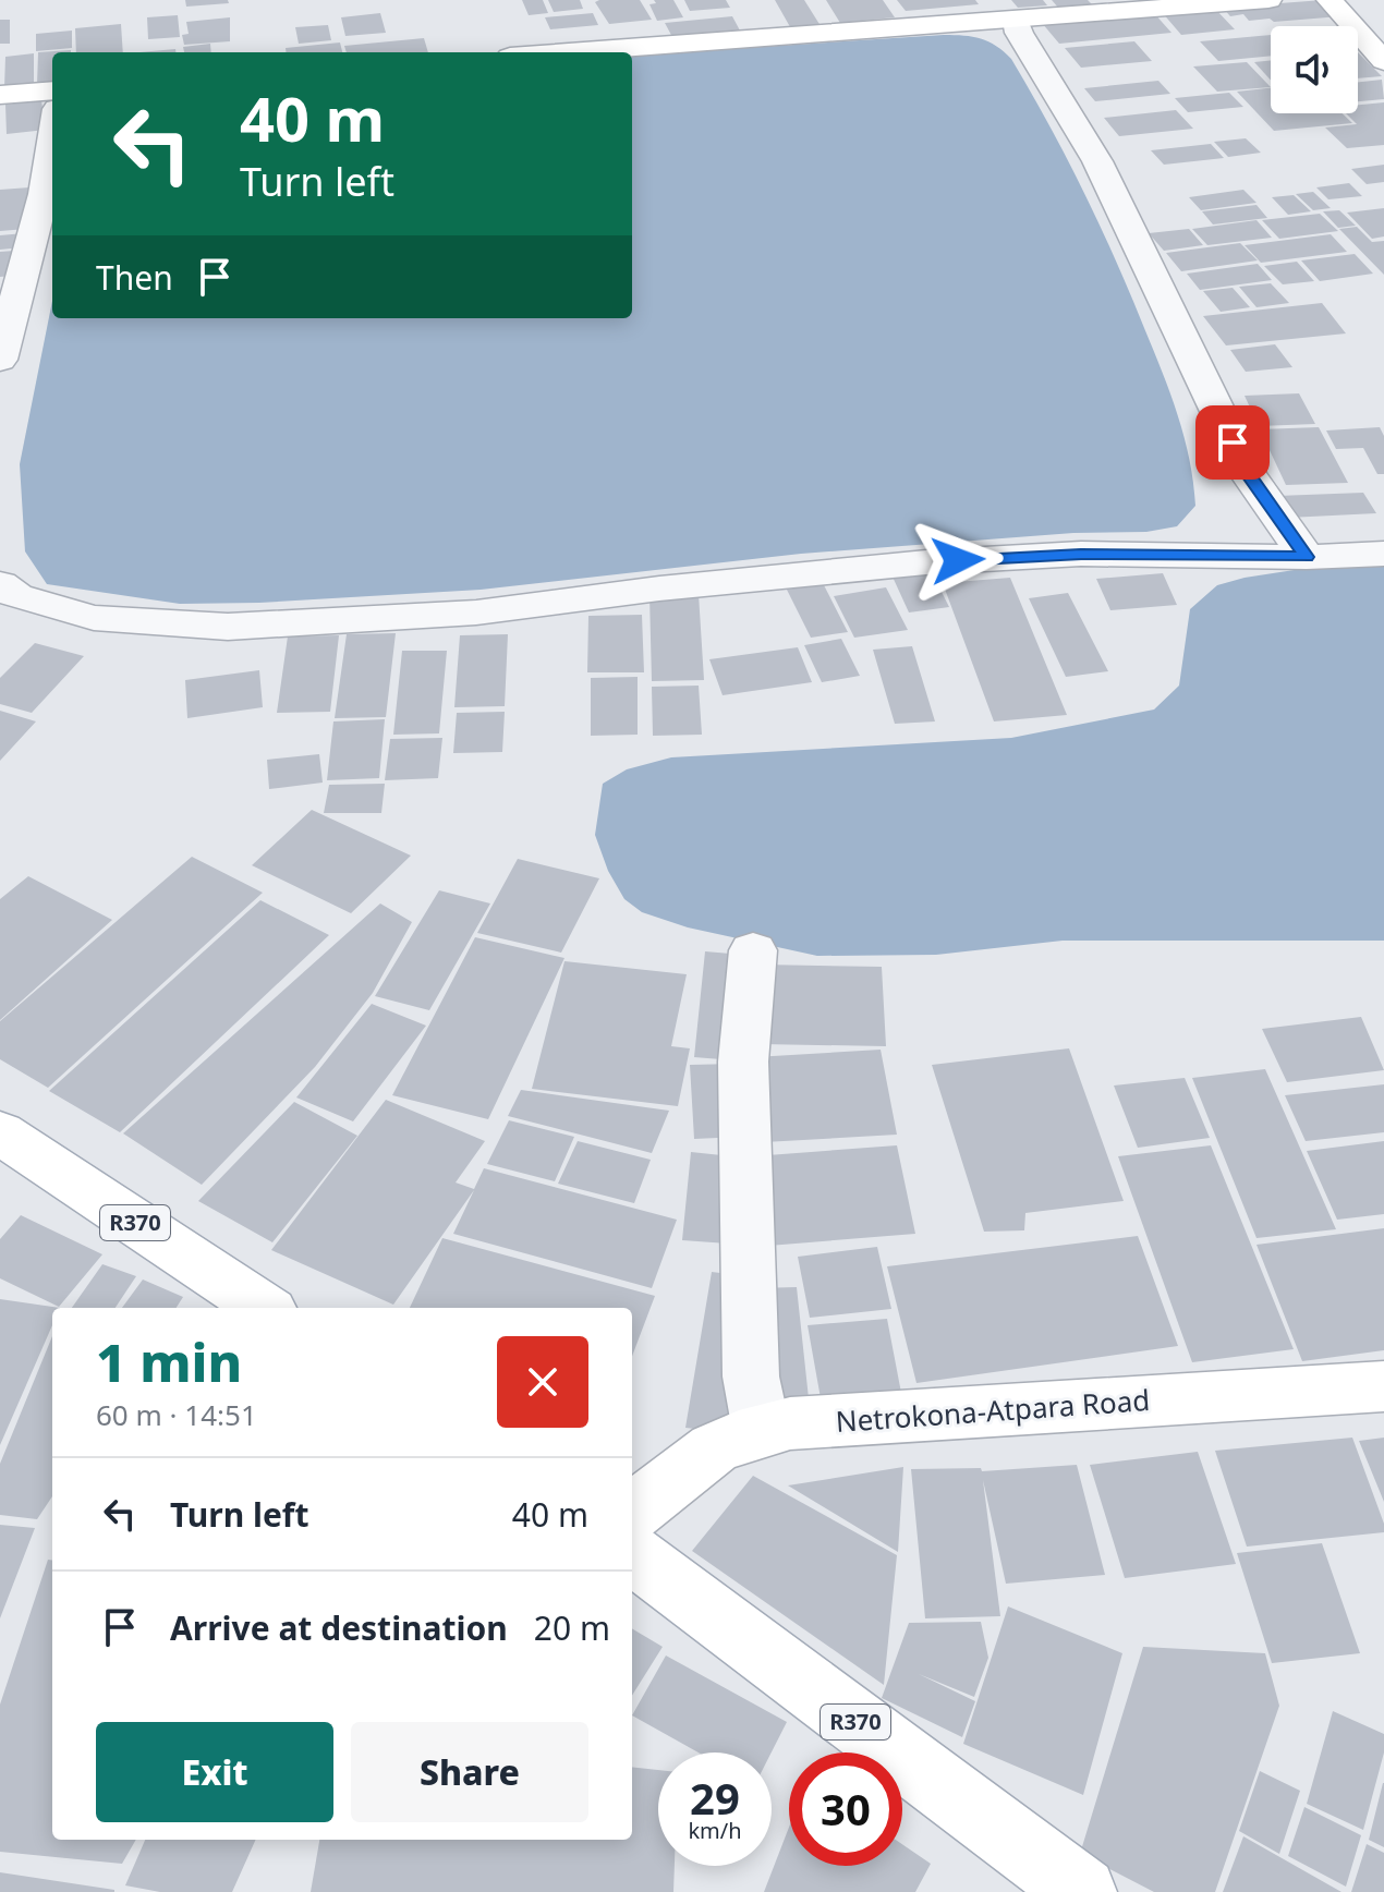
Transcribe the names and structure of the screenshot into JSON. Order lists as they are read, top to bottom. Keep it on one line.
{"streets":{"street":["R370","Netrokona-Atpara Road"]},"page":{"turn":["40 m","Turn left"],"then":"Then","heading":["1 min","60 m · 14:51"],"list":[{"name":"Turn left","value":"40 m"},{"name":"Arrive at destination","value":"20 m"}],"buttons":["Exit","Share"],"speed":"29 km/h","limit":"30"}}
